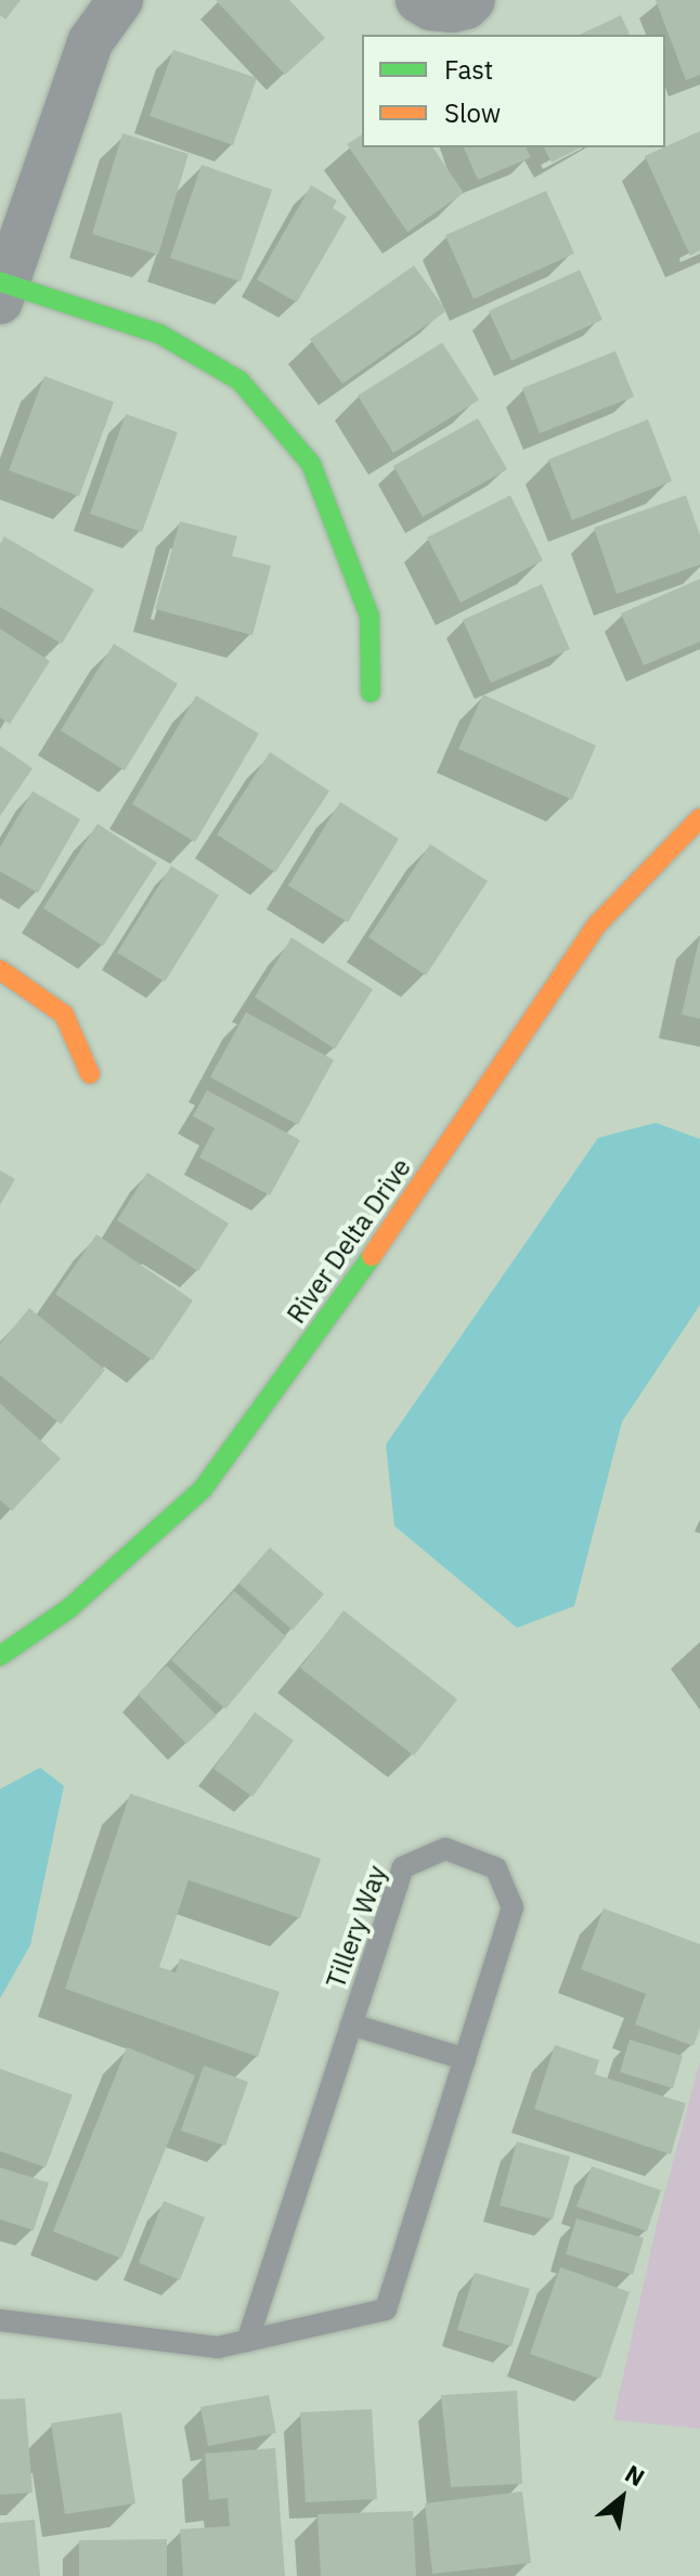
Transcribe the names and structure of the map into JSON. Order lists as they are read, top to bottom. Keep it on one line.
{"streets":{"street":["River Delta Drive"],"lane":["Tillery Way"]},"legend":["Fast","Slow"],"north":"top right"}
